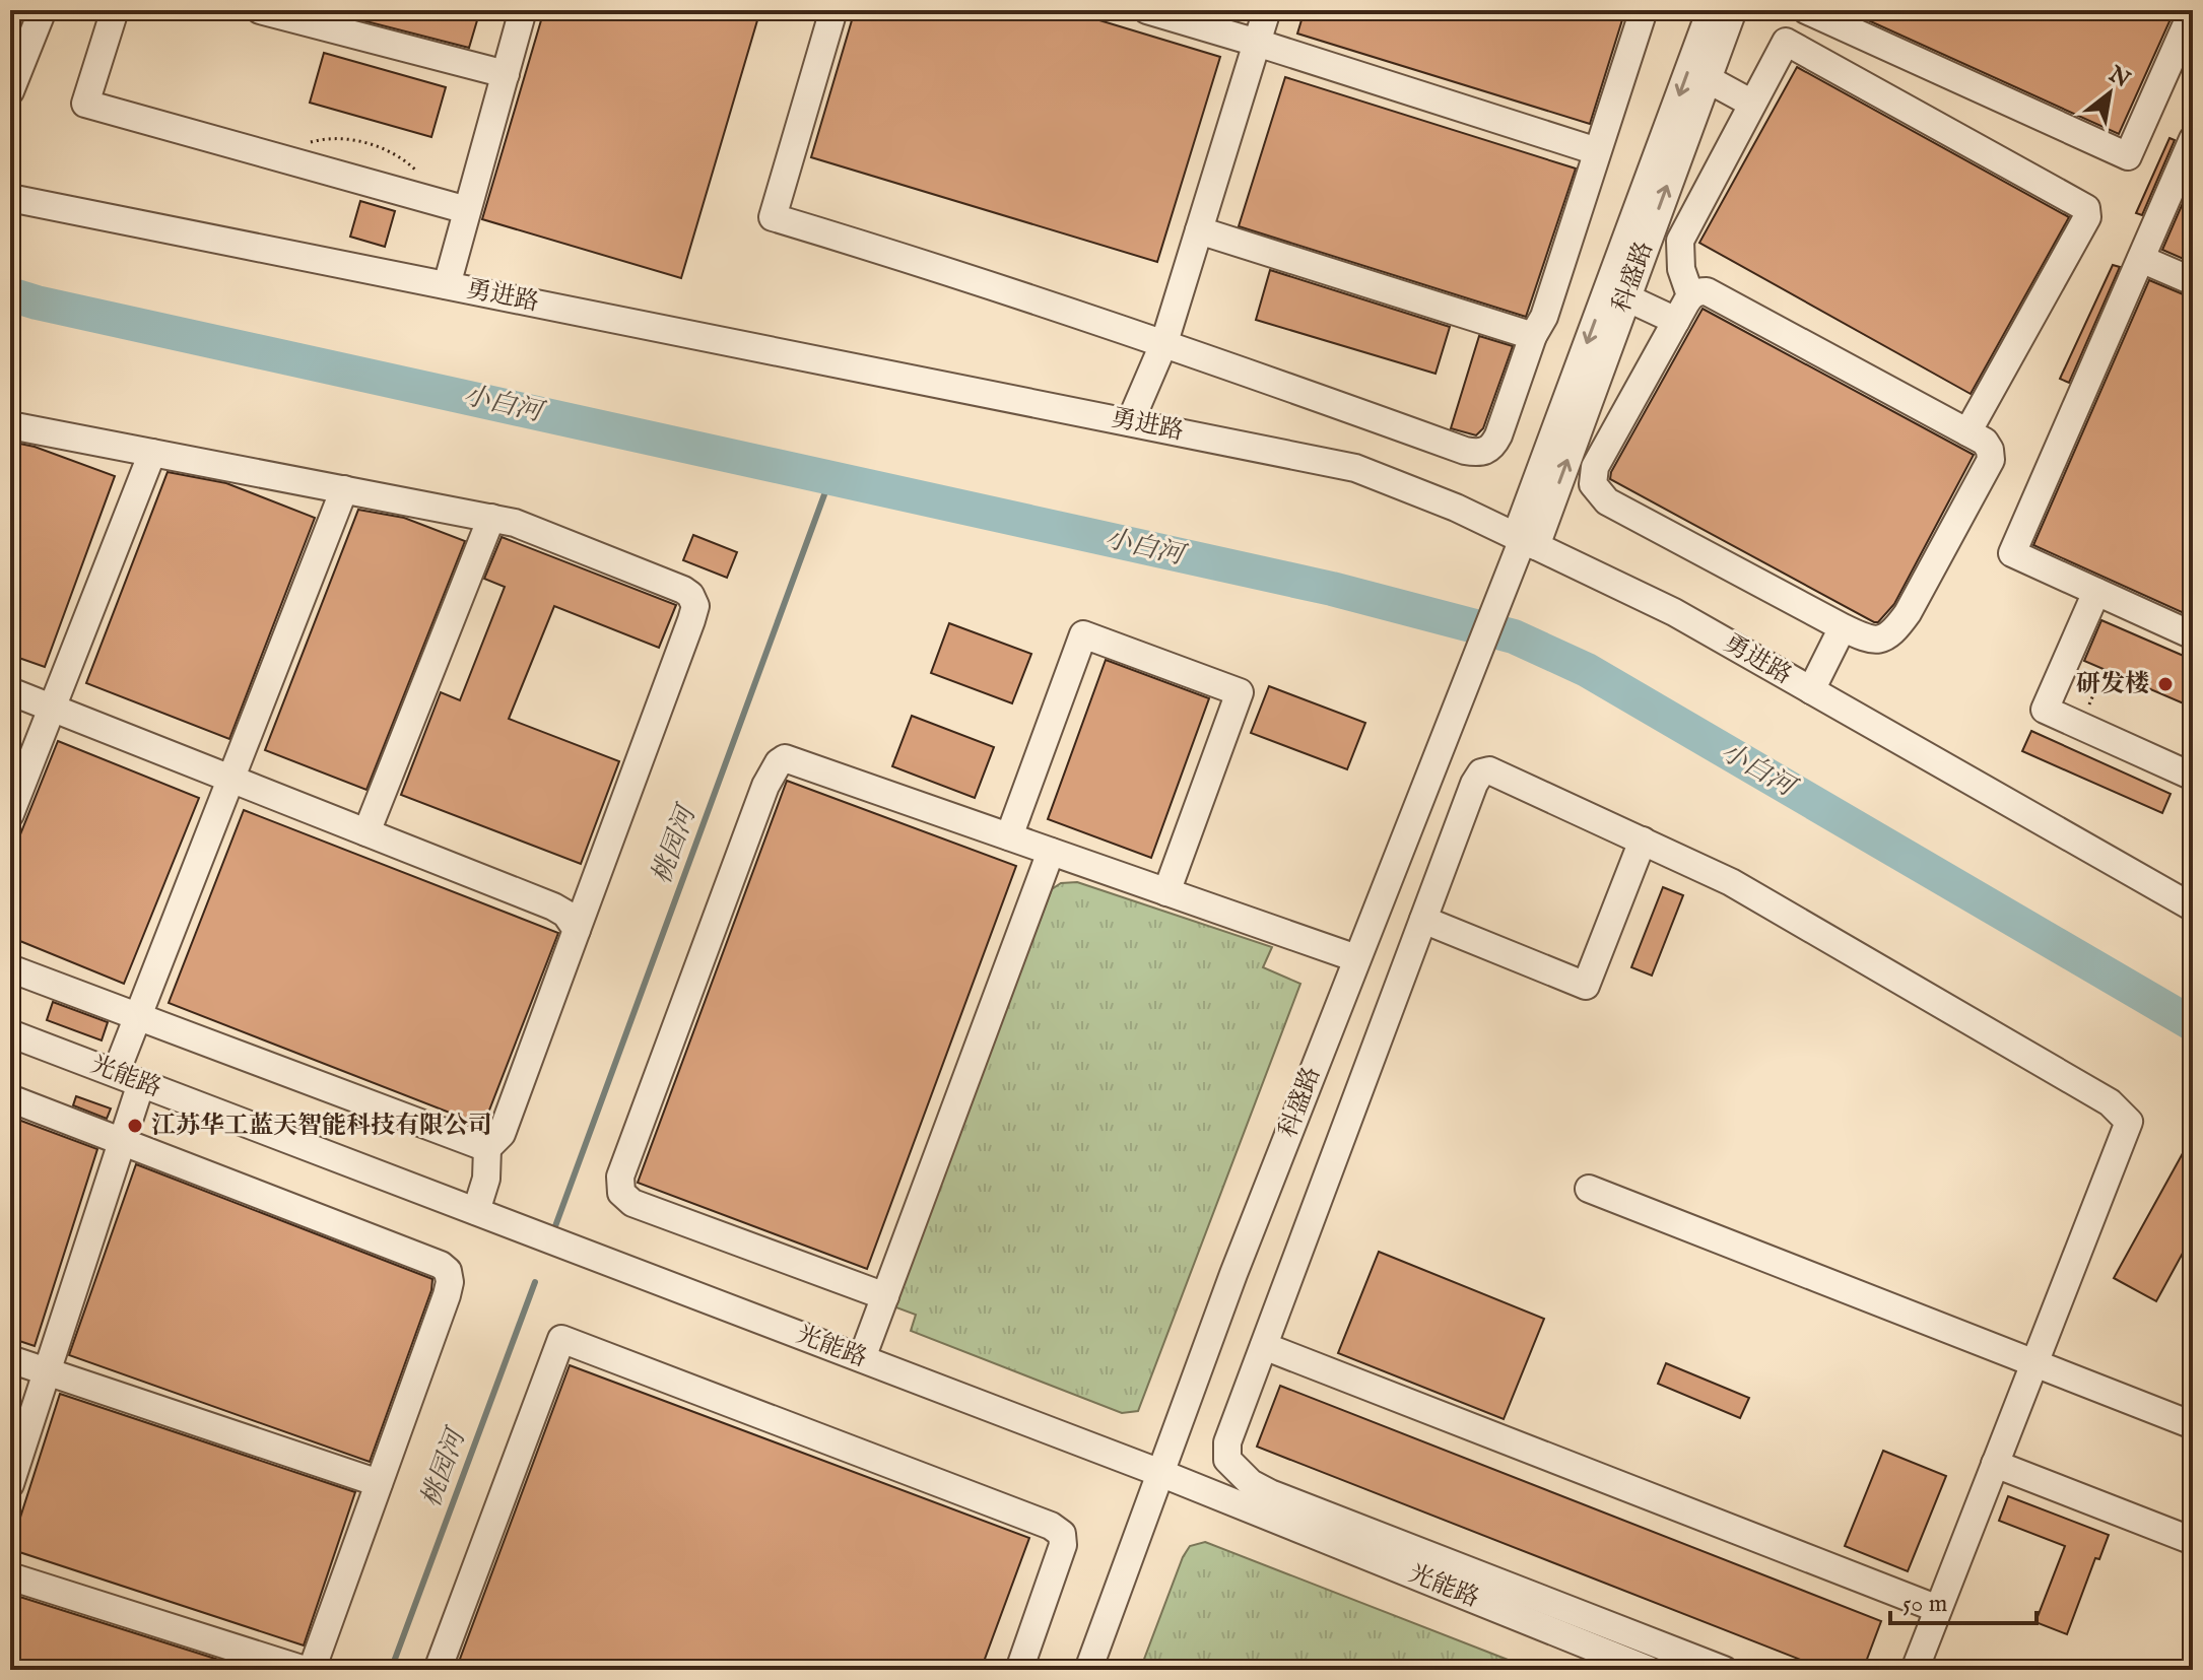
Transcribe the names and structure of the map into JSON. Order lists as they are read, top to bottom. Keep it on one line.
{"streets":{"street":["科盛路","勇进路","光能路"]},"crossings":[["科盛路","勇进路"],["科盛路","光能路"]],"water":["小白河","桃园河"],"places":["研发楼","江苏华工蓝天智能科技有限公司"],"scale_bar":"50 m","north":"top right"}
